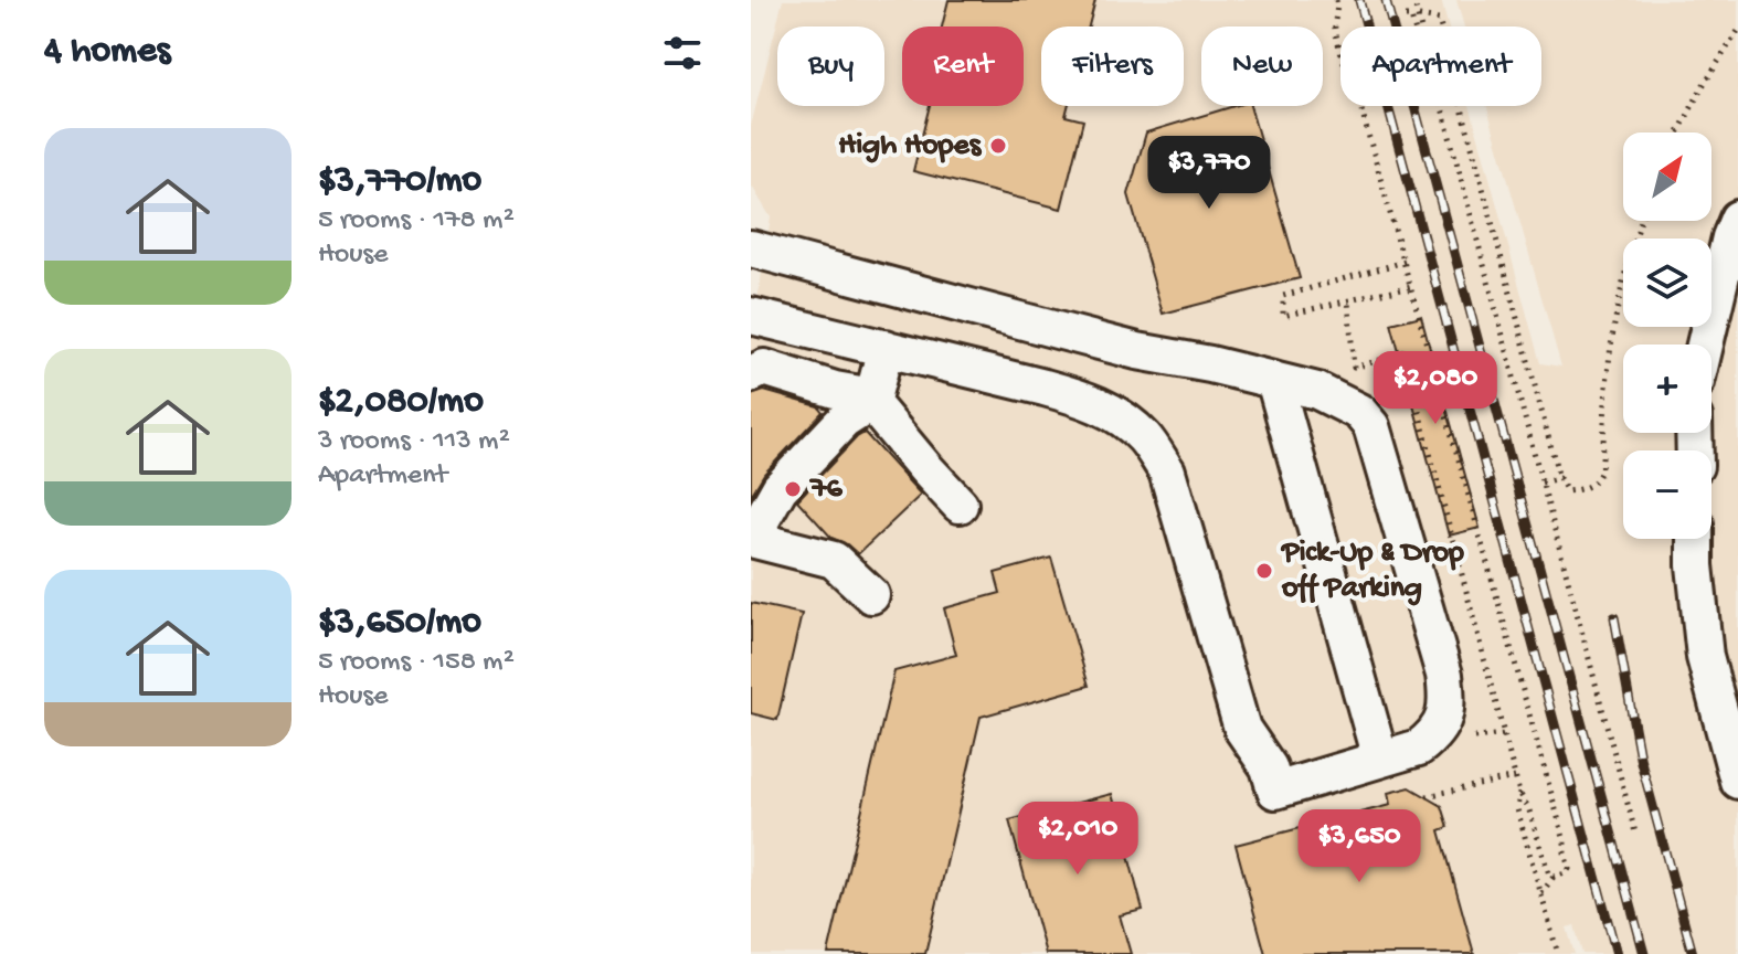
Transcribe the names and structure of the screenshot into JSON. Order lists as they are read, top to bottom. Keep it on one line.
{"places":["High Hopes","76","Pick-Up & Drop off Parking"],"north":"top right","page":{"heading":"4 homes","chip":["Buy","Rent","Filters","New","Apartment"],"list":[{"name":"$3,770/mo","note":"5 rooms · 178 m² · House"},{"name":"$2,080/mo","note":"3 rooms · 113 m² · Apartment"},{"name":"$3,650/mo","note":"5 rooms · 158 m² · House"}],"map_buttons":["+","−"],"price":["$3,770","$2,080","$2,010","$3,650"]}}
